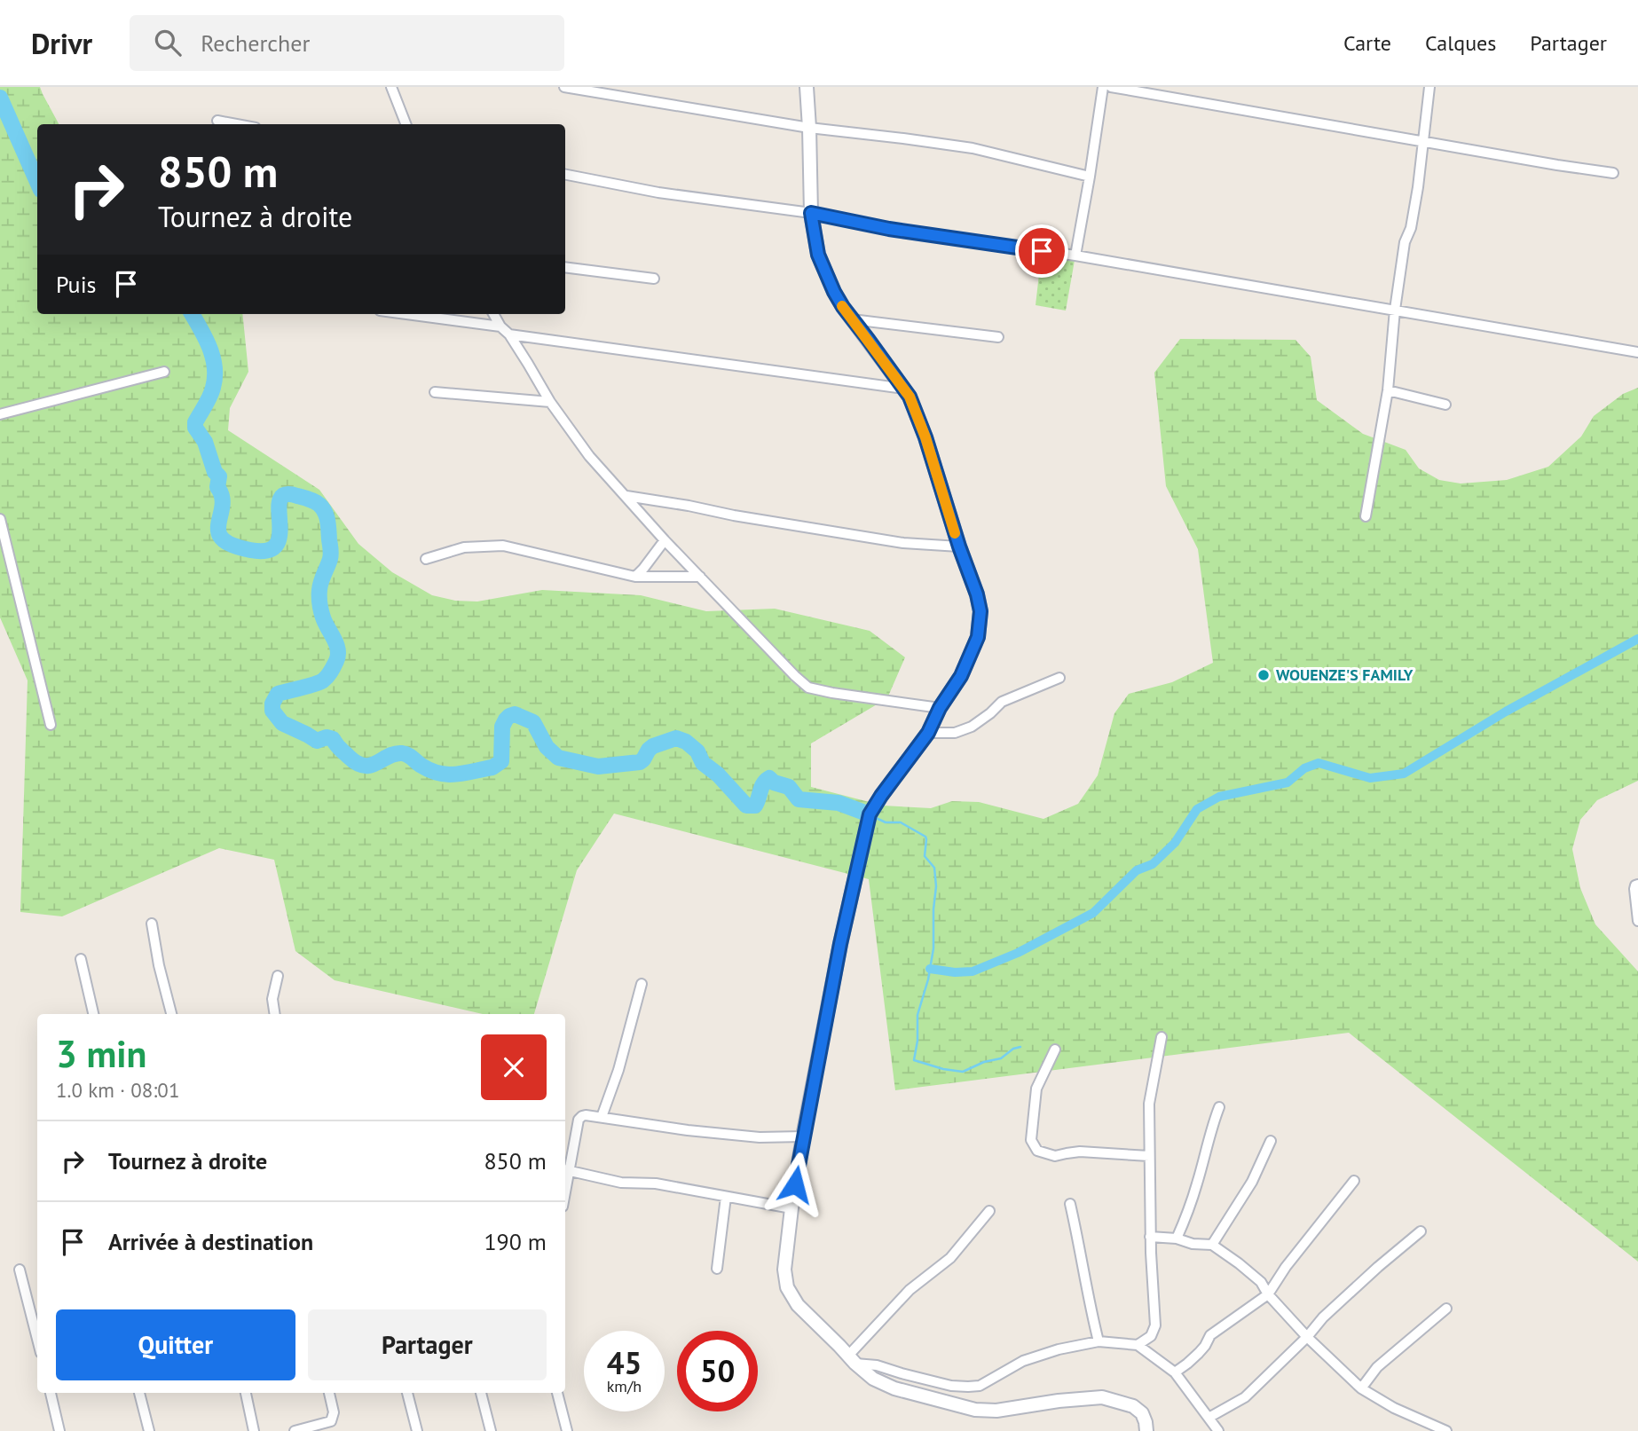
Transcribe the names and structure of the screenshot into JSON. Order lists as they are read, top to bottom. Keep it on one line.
{"places":["WOUENZE'S FAMILY"],"page":{"header":"Drivr","search":"Rechercher","nav":["Carte","Calques","Partager"],"turn":["850 m","Tournez à droite"],"then":"Puis","heading":["3 min","1.0 km · 08:01"],"list":[{"name":"Tournez à droite","value":"850 m"},{"name":"Arrivée à destination","value":"190 m"}],"buttons":["Quitter","Partager"],"speed":"45 km/h","limit":"50"}}
